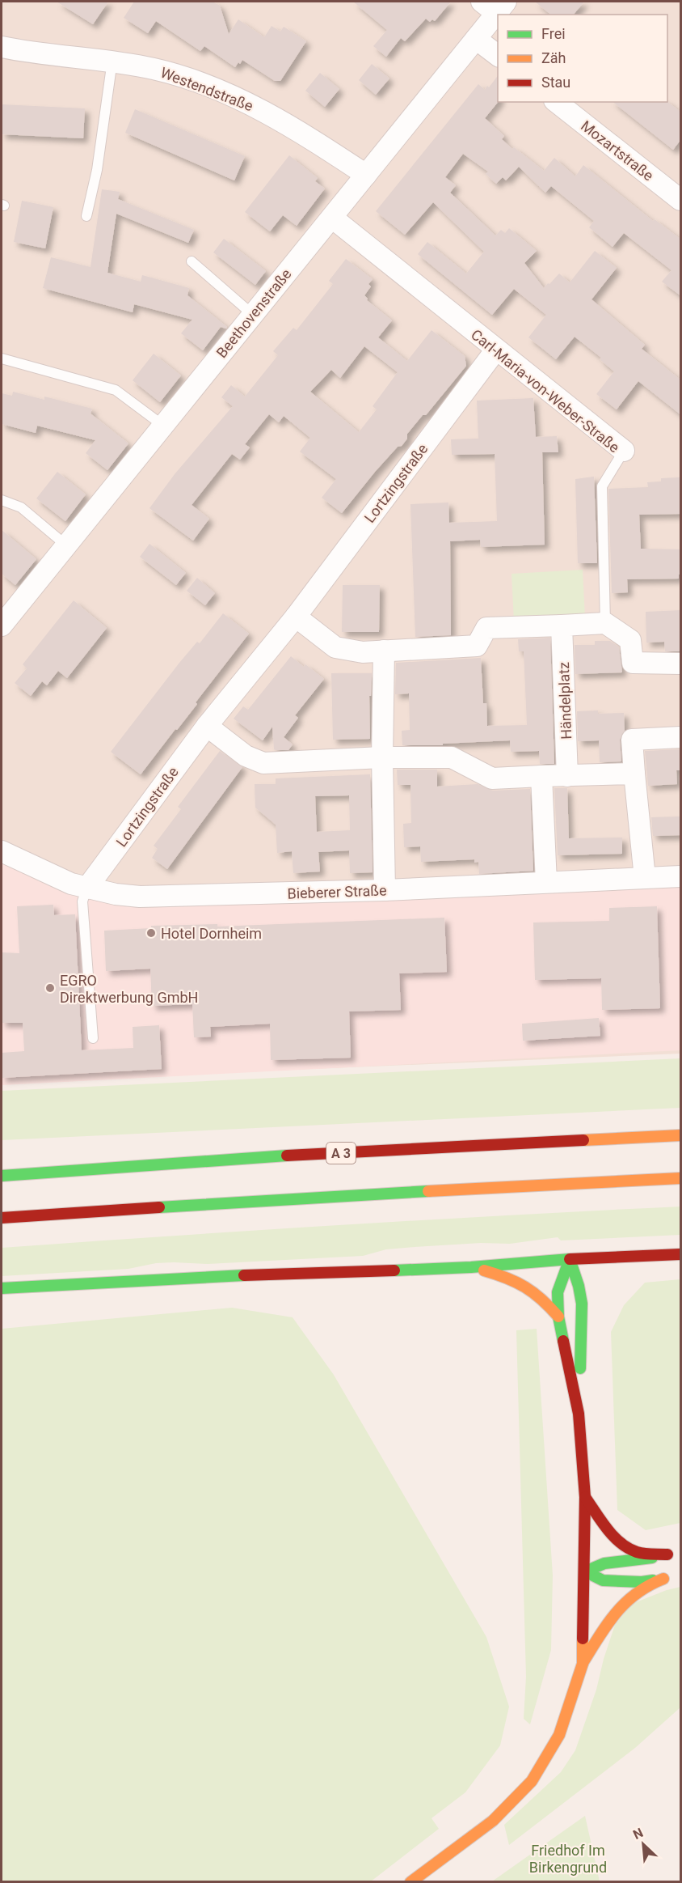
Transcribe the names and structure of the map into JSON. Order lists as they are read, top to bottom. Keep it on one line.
{"streets":{"main road":["A 3"],"street":["Westendstraße","Mozartstraße","Beethovenstraße","Carl-Maria-von-Weber-Straße","Lortzingstraße","Händelplatz","Bieberer Straße"]},"crossings":[["Westendstraße","Beethovenstraße"],["Beethovenstraße","Carl-Maria-von-Weber-Straße"],["Carl-Maria-von-Weber-Straße","Lortzingstraße"],["Lortzingstraße","Bieberer Straße"]],"parks":["Friedhof Im Birkengrund"],"places":["Hotel Dornheim","EGRO Direktwerbung GmbH"],"legend":["Frei","Zäh","Stau"],"north":"top left"}
